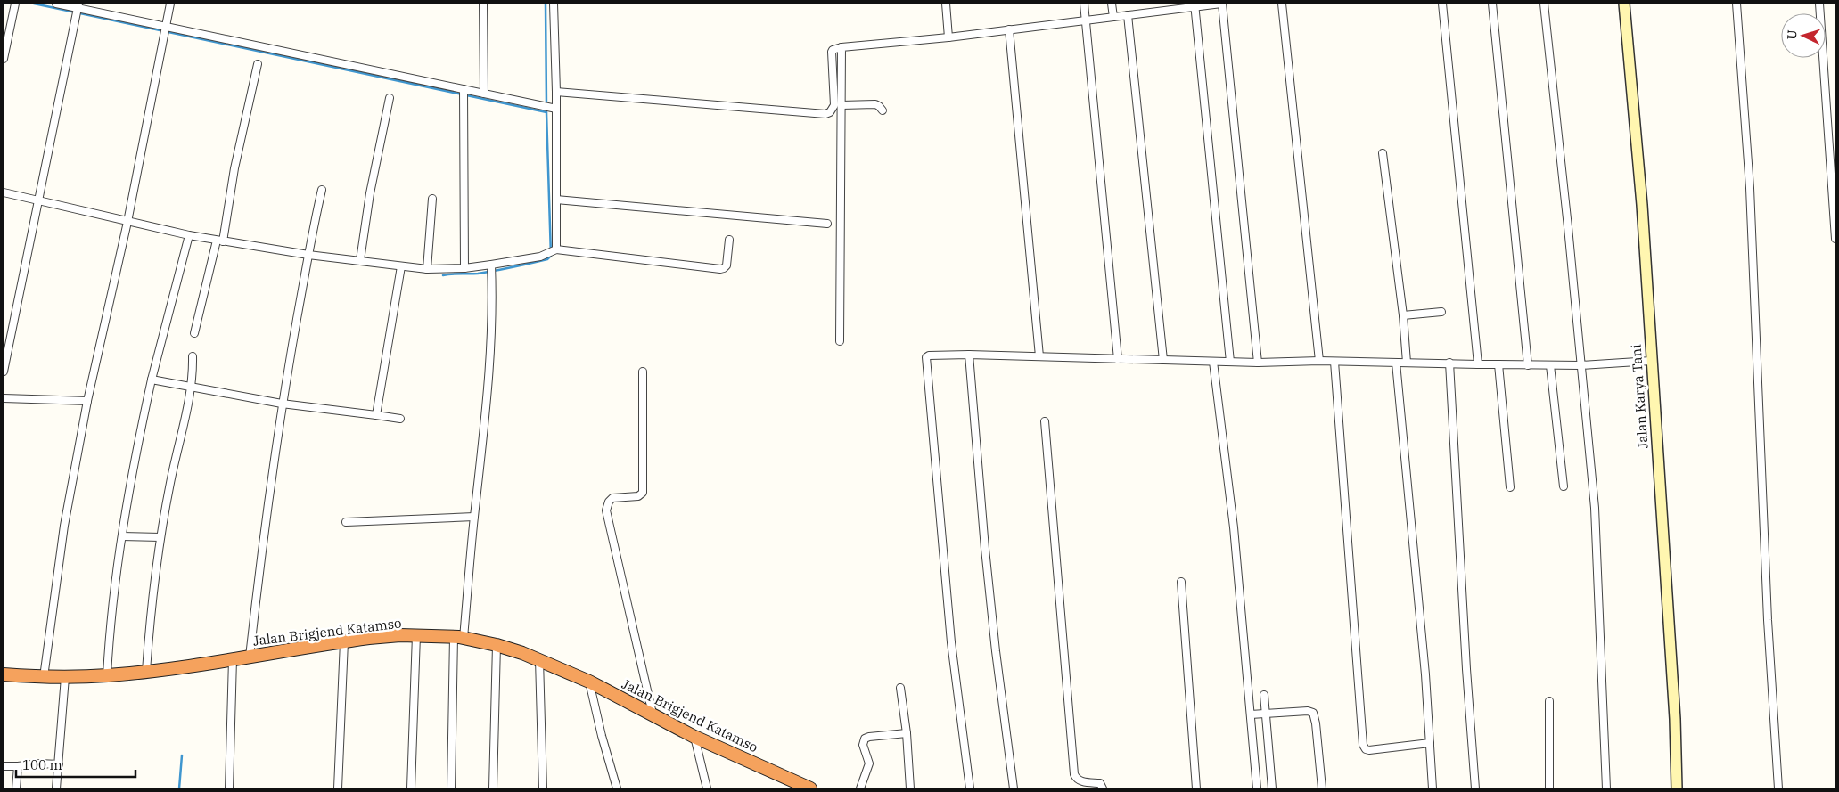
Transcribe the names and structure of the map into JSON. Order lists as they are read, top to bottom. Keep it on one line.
{"streets":{"highway":["Jalan Brigjend Katamso"],"street":["Jalan Karya Tani"]},"scale_bar":"100 m","north":"left"}
